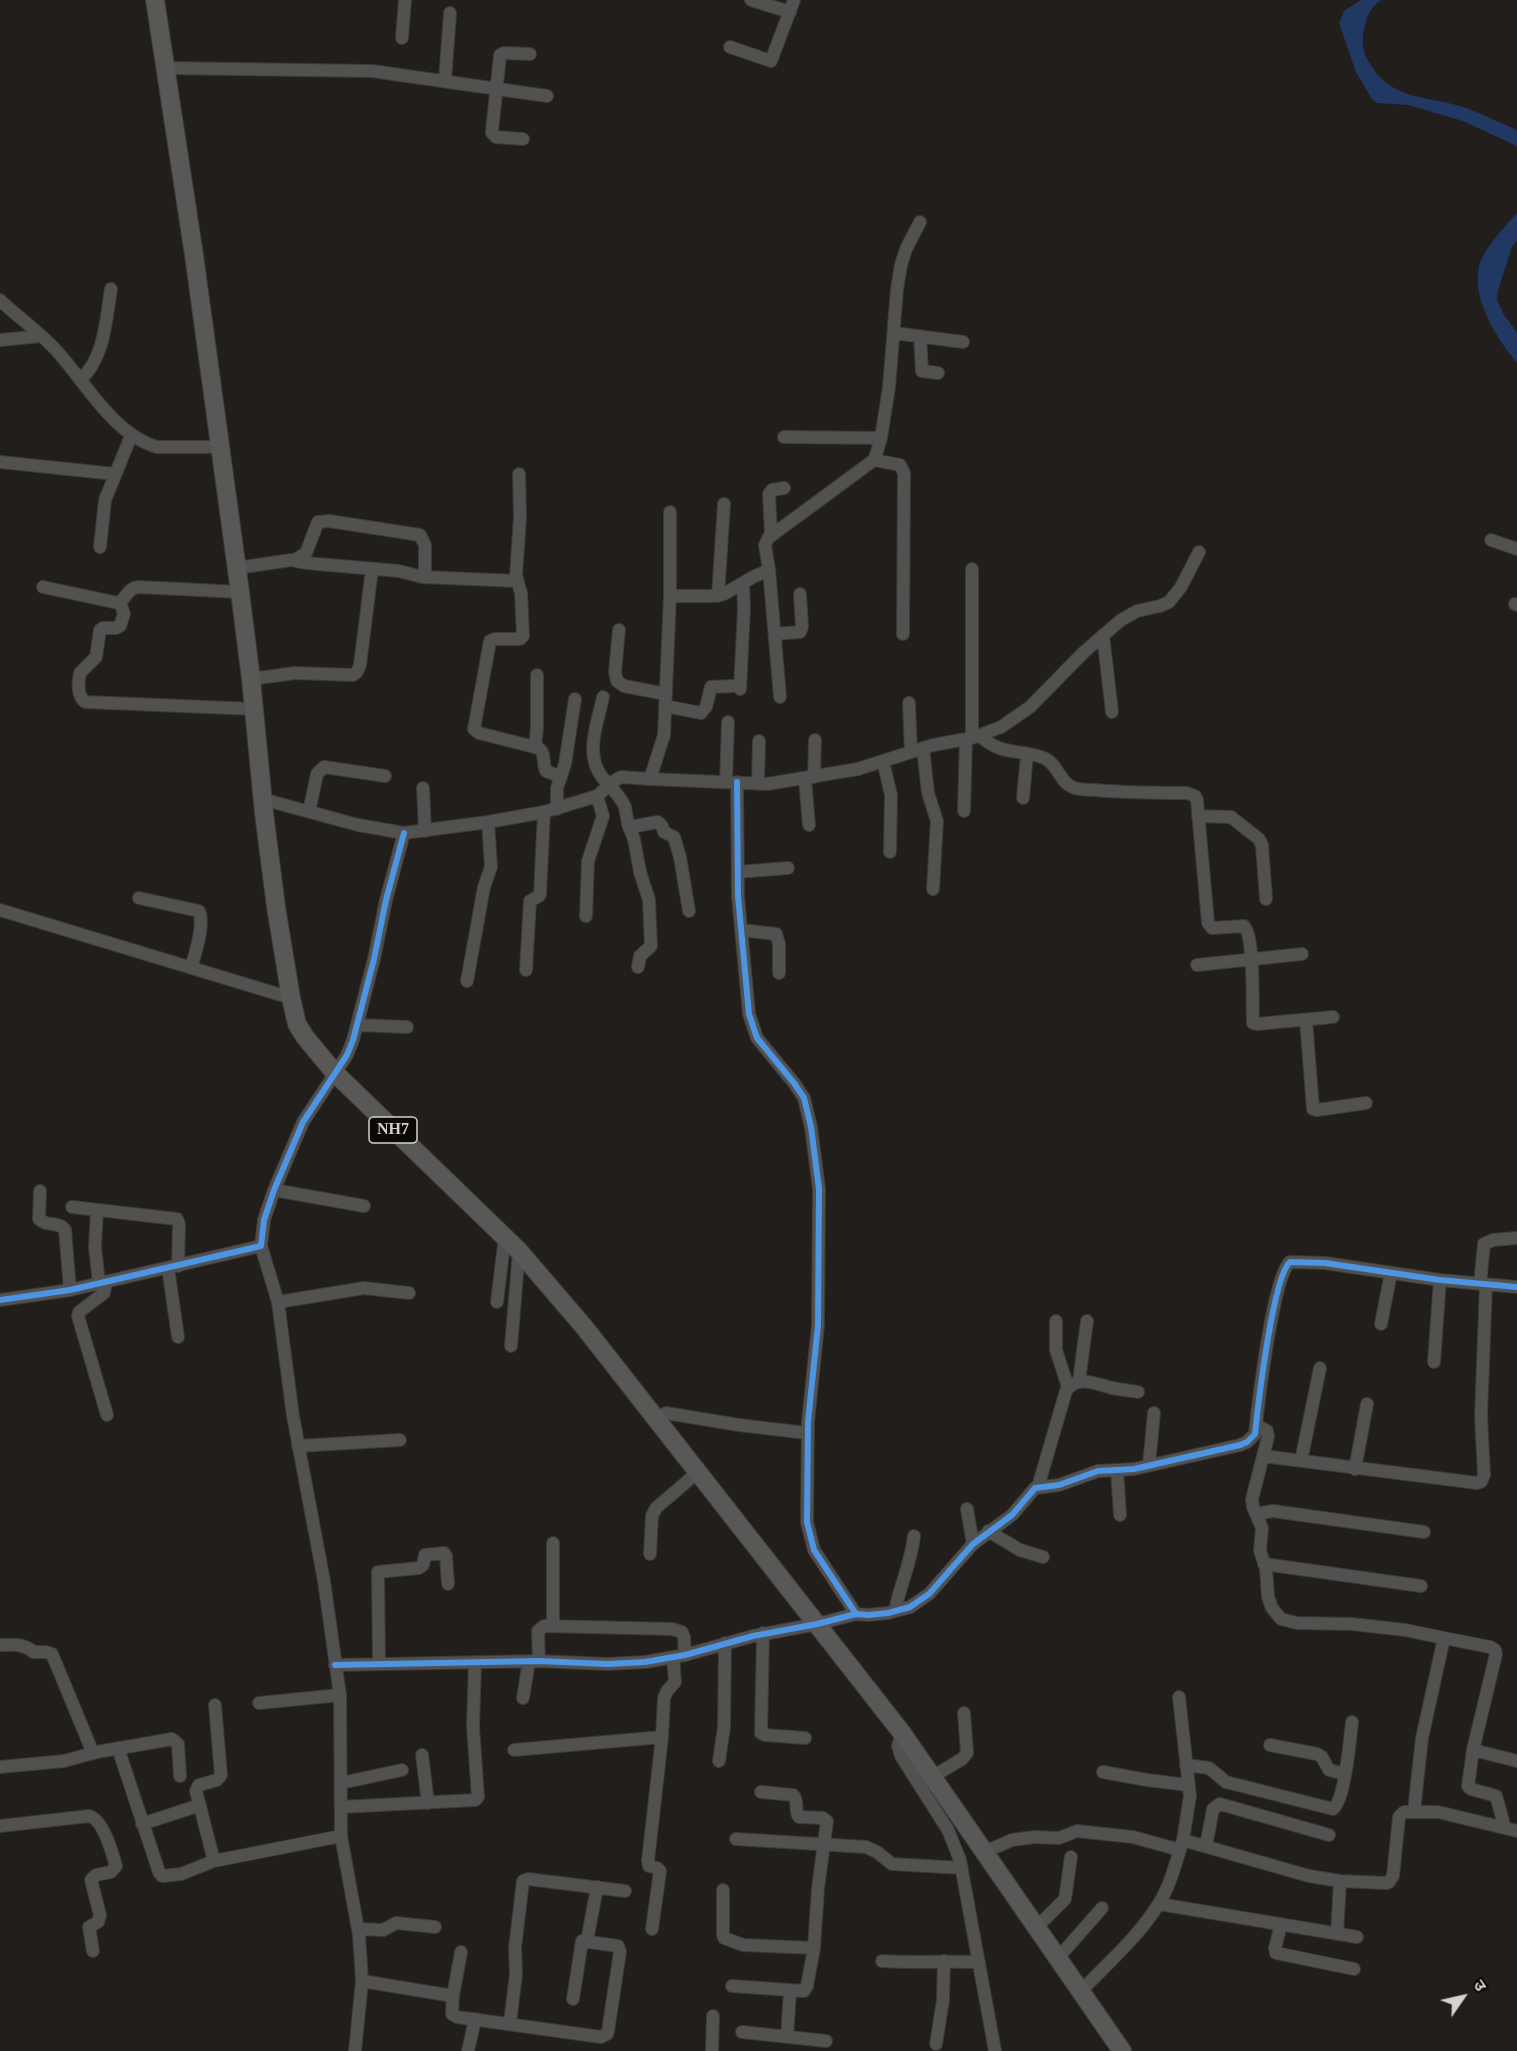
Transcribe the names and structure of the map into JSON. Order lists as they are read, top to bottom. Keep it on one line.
{"streets":{"highway":["NH7"]},"north":"top right"}
